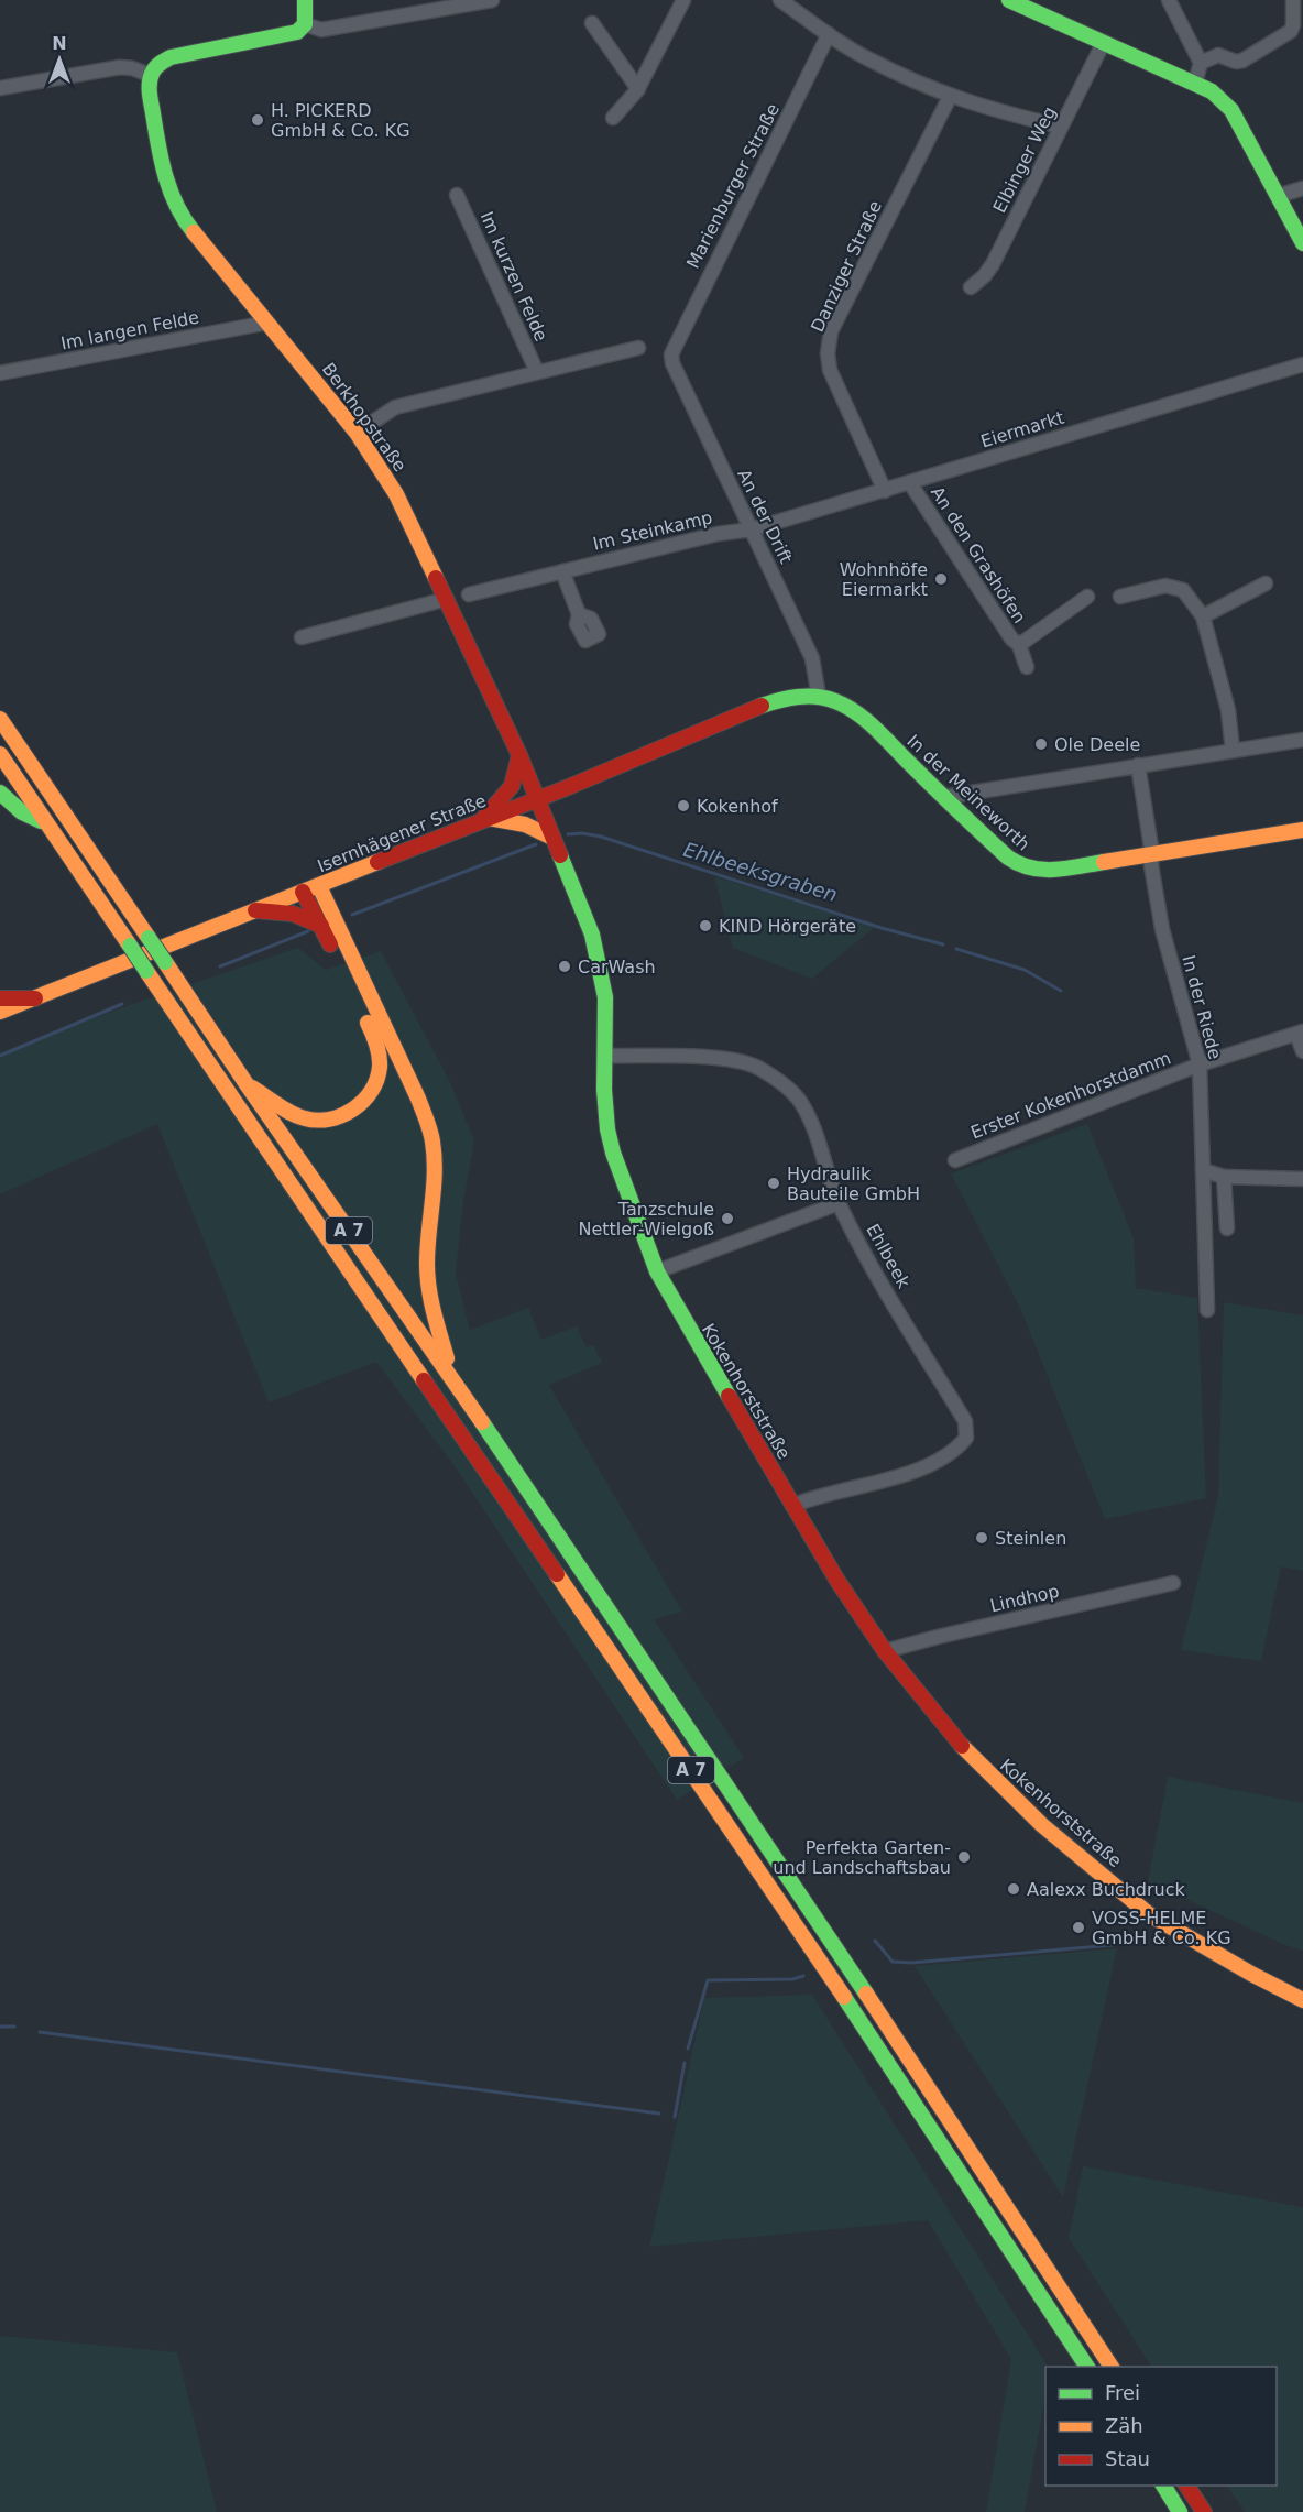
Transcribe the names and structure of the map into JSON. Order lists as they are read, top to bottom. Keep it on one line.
{"streets":{"main road":["Berkhopstraße","In der Meineworth","Isernhägener Straße","A 7","Kokenhorststraße"],"street":["Elbinger Weg","Marienburger Straße","Danziger Straße","Im kurzen Felde","Im langen Felde","Eiermarkt","An der Drift","Im Steinkamp","An den Grashöfen","In der Riede","Erster Kokenhorstdamm","Ehlbeek","Lindhop"]},"crossings":[["Marienburger Straße","An der Drift"],["Danziger Straße","Eiermarkt"],["Im langen Felde","Berkhopstraße"],["Berkhopstraße","Isernhägener Straße"],["Berkhopstraße","Kokenhorststraße"],["Eiermarkt","An der Drift"],["Eiermarkt","Im Steinkamp"],["Eiermarkt","An den Grashöfen"],["An der Drift","Im Steinkamp"],["An der Drift","In der Meineworth"],["An der Drift","Isernhägener Straße"],["In der Meineworth","Isernhägener Straße"],["In der Meineworth","In der Riede"],["Isernhägener Straße","Kokenhorststraße"],["In der Riede","Erster Kokenhorstdamm"],["Ehlbeek","Kokenhorststraße"],["Kokenhorststraße","Lindhop"]],"water":["Ehlbeeksgraben"],"places":["H. PICKERD GmbH & Co. KG","Wohnhöfe Eiermarkt","Ole Deele","Kokenhof","KIND Hörgeräte","CarWash","Hydraulik Bauteile GmbH","Tanzschule Nettler-Wielgoß","Steinlen","Perfekta Garten- und Landschaftsbau","Aalexx Buchdruck","VOSS-HELME GmbH & Co. KG"],"legend":["Frei","Zäh","Stau"],"north":"top"}
